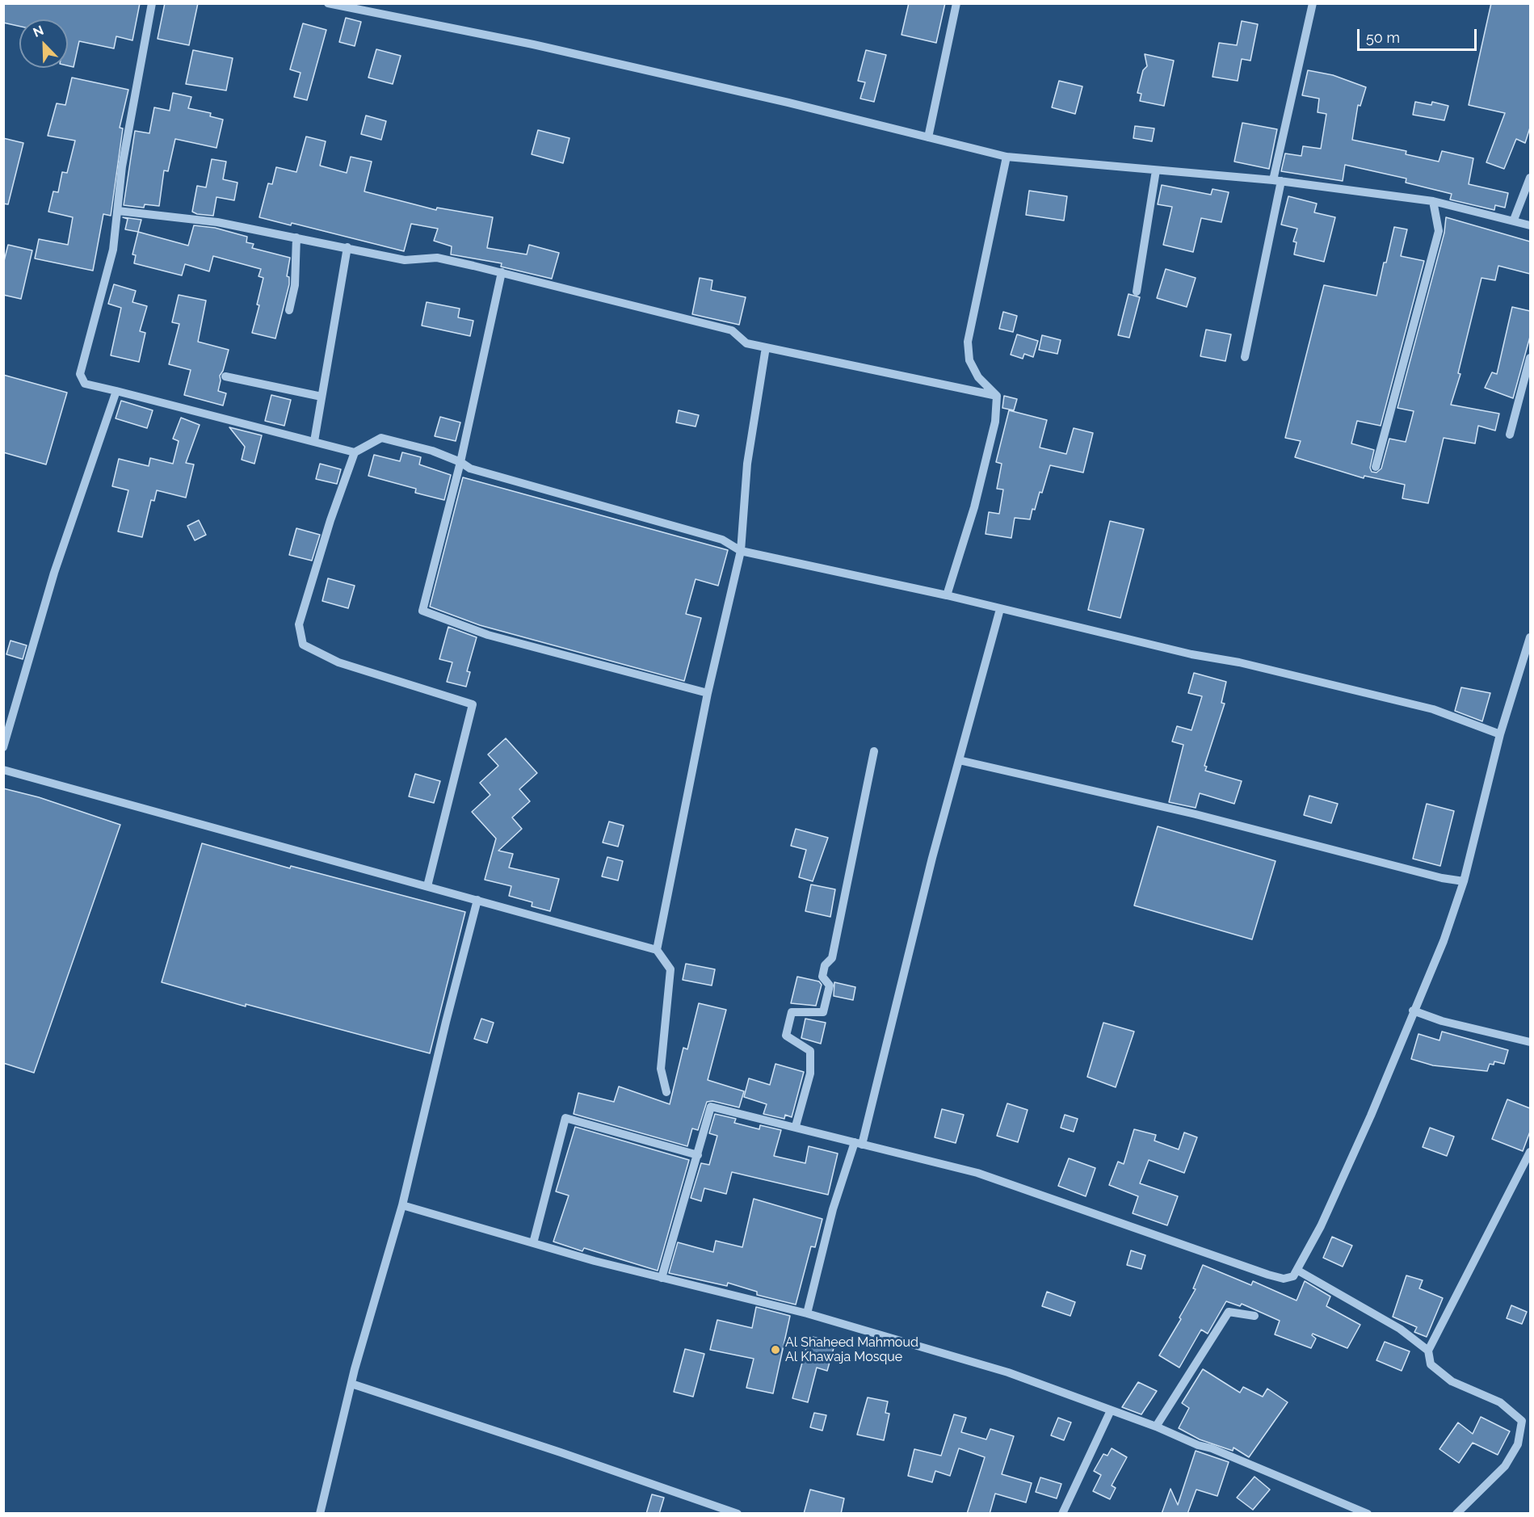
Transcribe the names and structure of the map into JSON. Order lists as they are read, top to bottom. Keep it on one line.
{"places":["Al Shaheed Mahmoud Al Khawaja Mosque"],"scale_bar":"50 m","north":"top left"}
